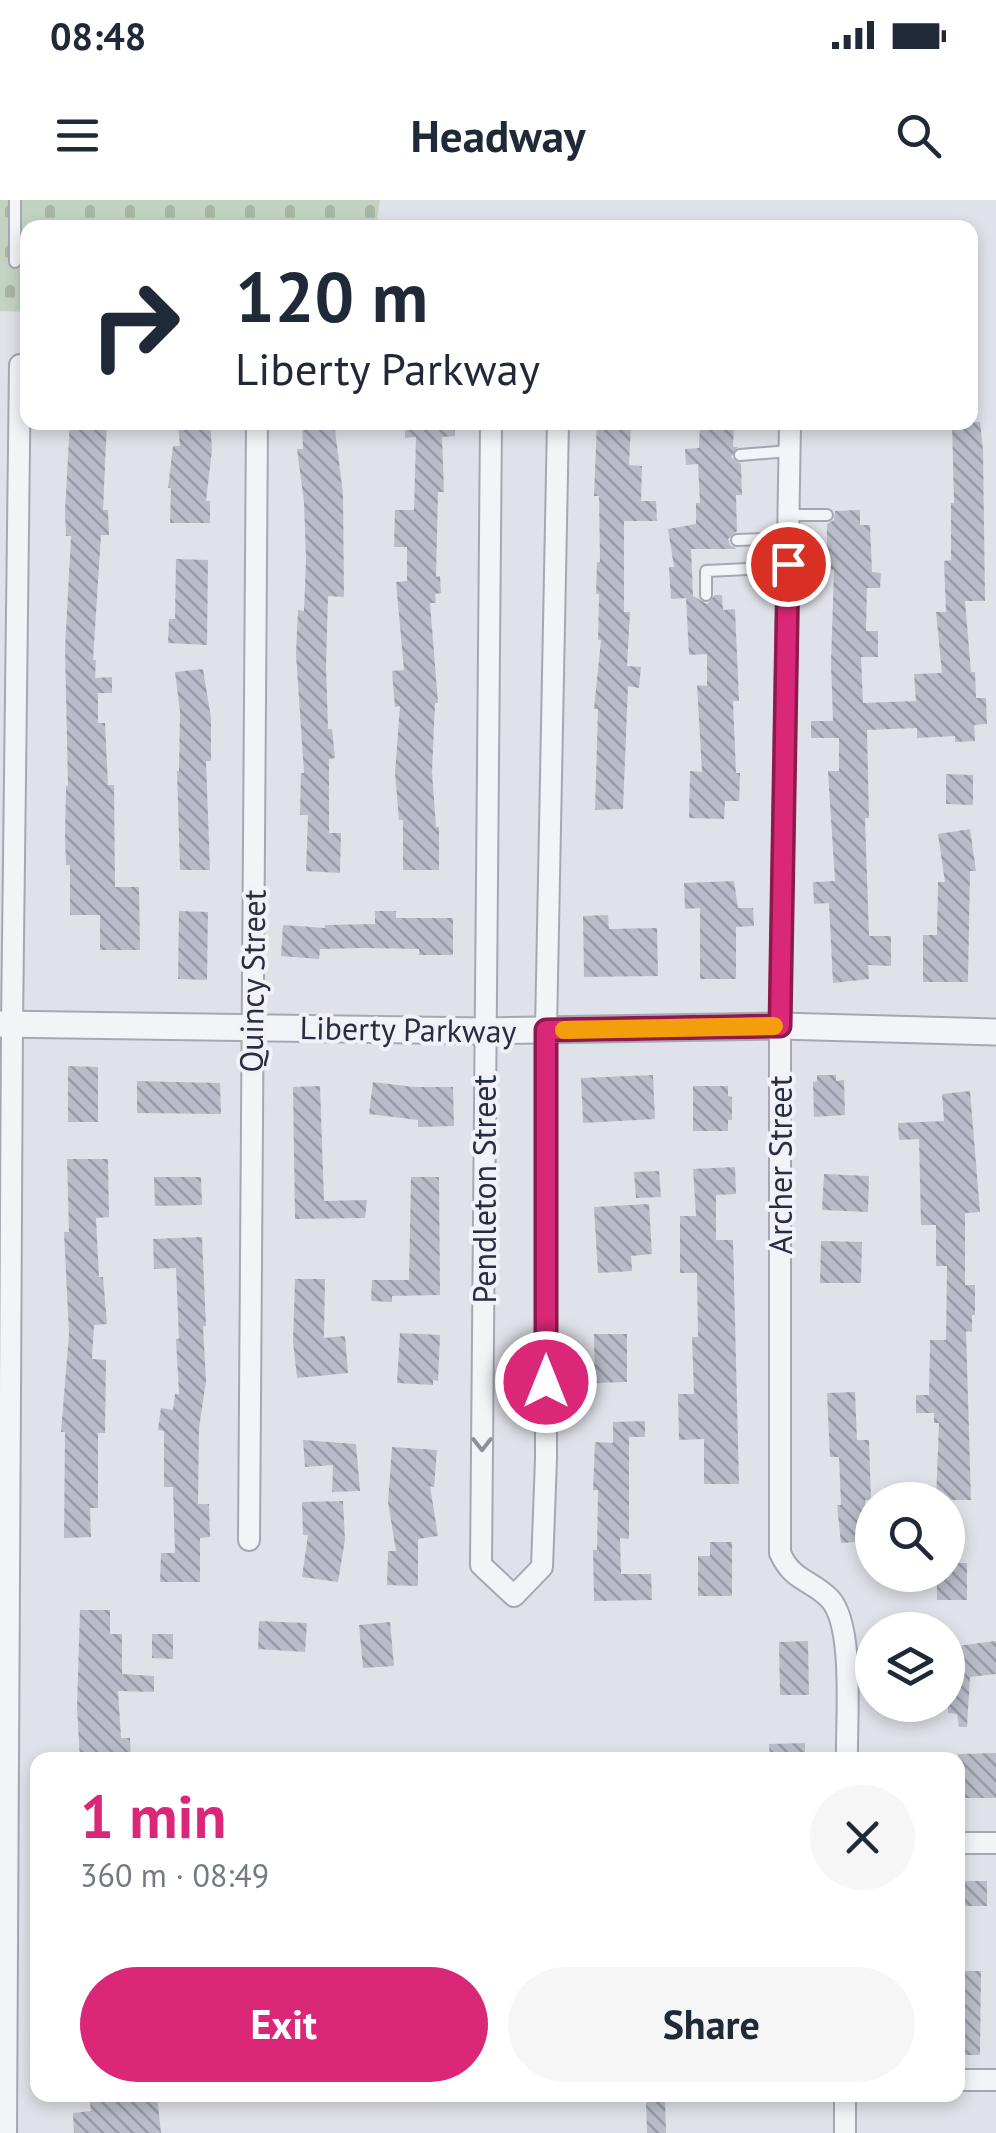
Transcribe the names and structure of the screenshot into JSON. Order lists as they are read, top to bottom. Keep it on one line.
{"streets":{"street":["Quincy Street","Liberty Parkway","Archer Street","Pendleton Street"]},"crossings":[["Quincy Street","Liberty Parkway"],["Liberty Parkway","Archer Street"],["Liberty Parkway","Pendleton Street"]],"page":{"status":"08:48","header":"Headway","turn":["120 m","Liberty Parkway"],"heading":["1 min","360 m · 08:49"],"buttons":["Exit","Share"]}}
